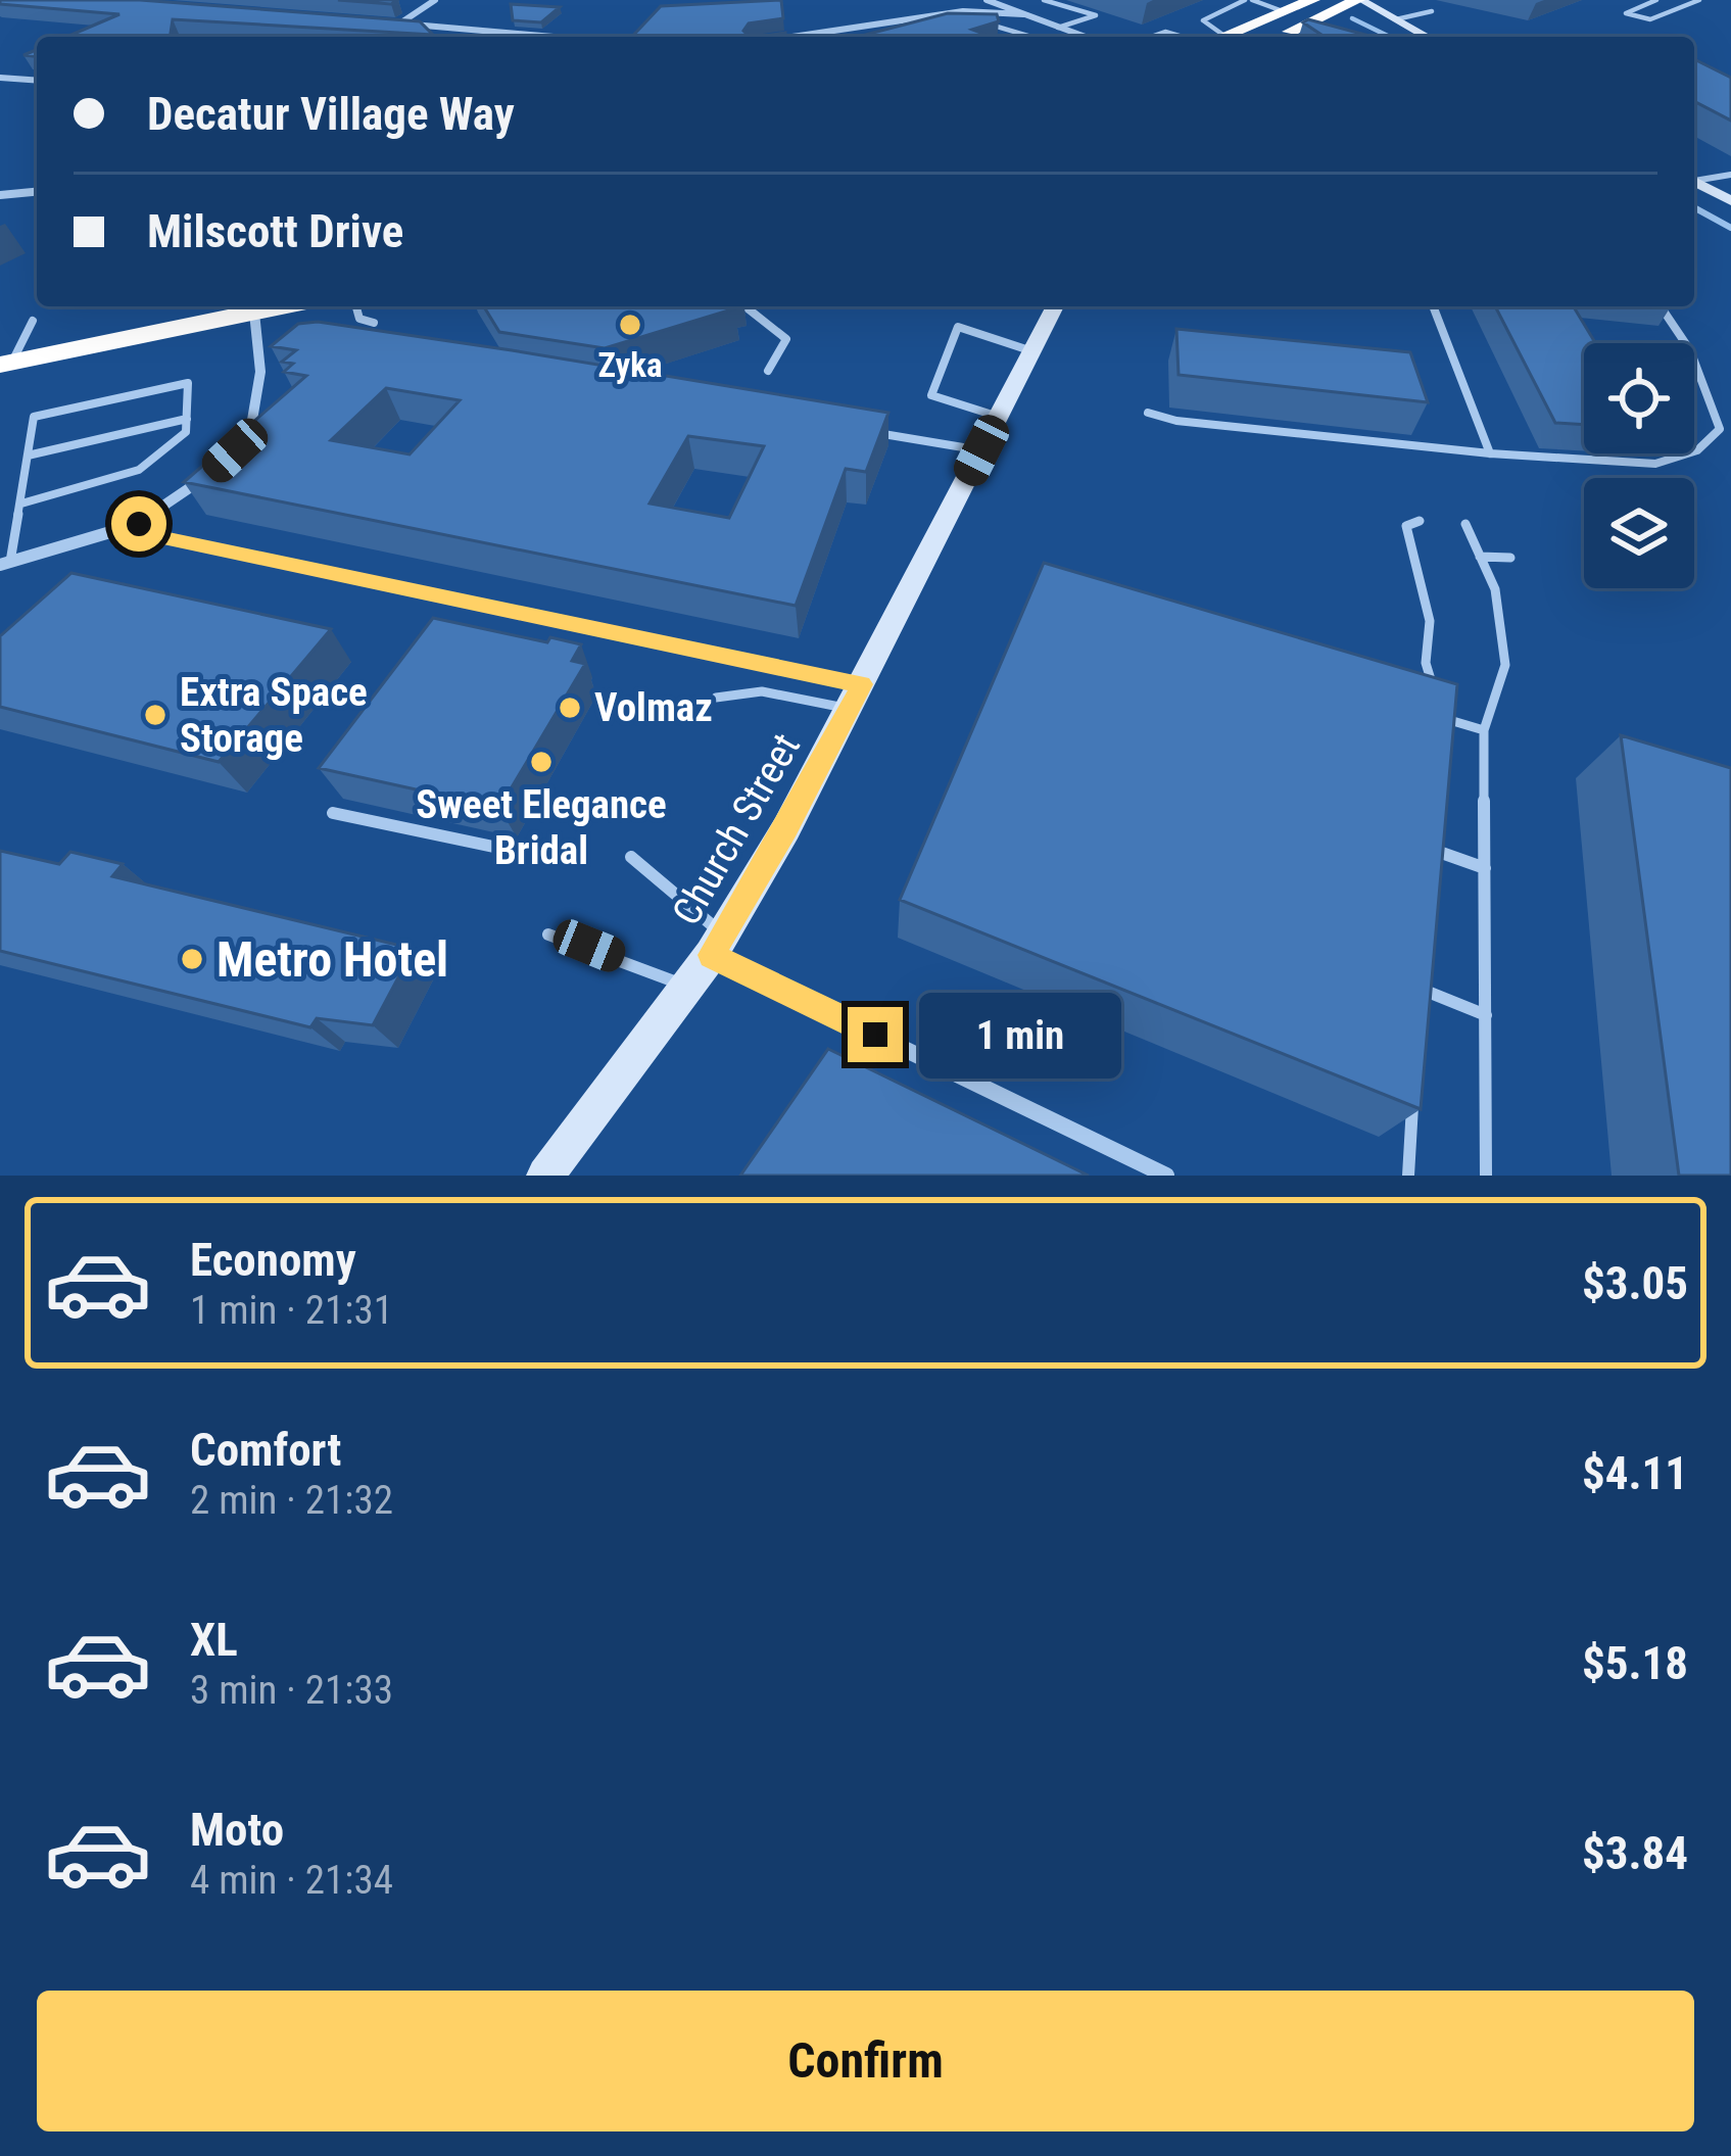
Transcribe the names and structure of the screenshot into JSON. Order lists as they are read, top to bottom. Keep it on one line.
{"streets":{"main road":["Church Street"]},"places":["Zyka","Volmaz","Extra Space Storage","Sweet Elegance Bridal","Metro Hotel"],"page":{"banner":["Decatur Village Way","Milscott Drive"],"bubble":"1 min","list":[{"name":"Economy","note":"1 min · 21:31","value":"$3.05"},{"name":"Comfort","note":"2 min · 21:32","value":"$4.11"},{"name":"XL","note":"3 min · 21:33","value":"$5.18"},{"name":"Moto","note":"4 min · 21:34","value":"$3.84"}],"buttons":"Confirm"}}
